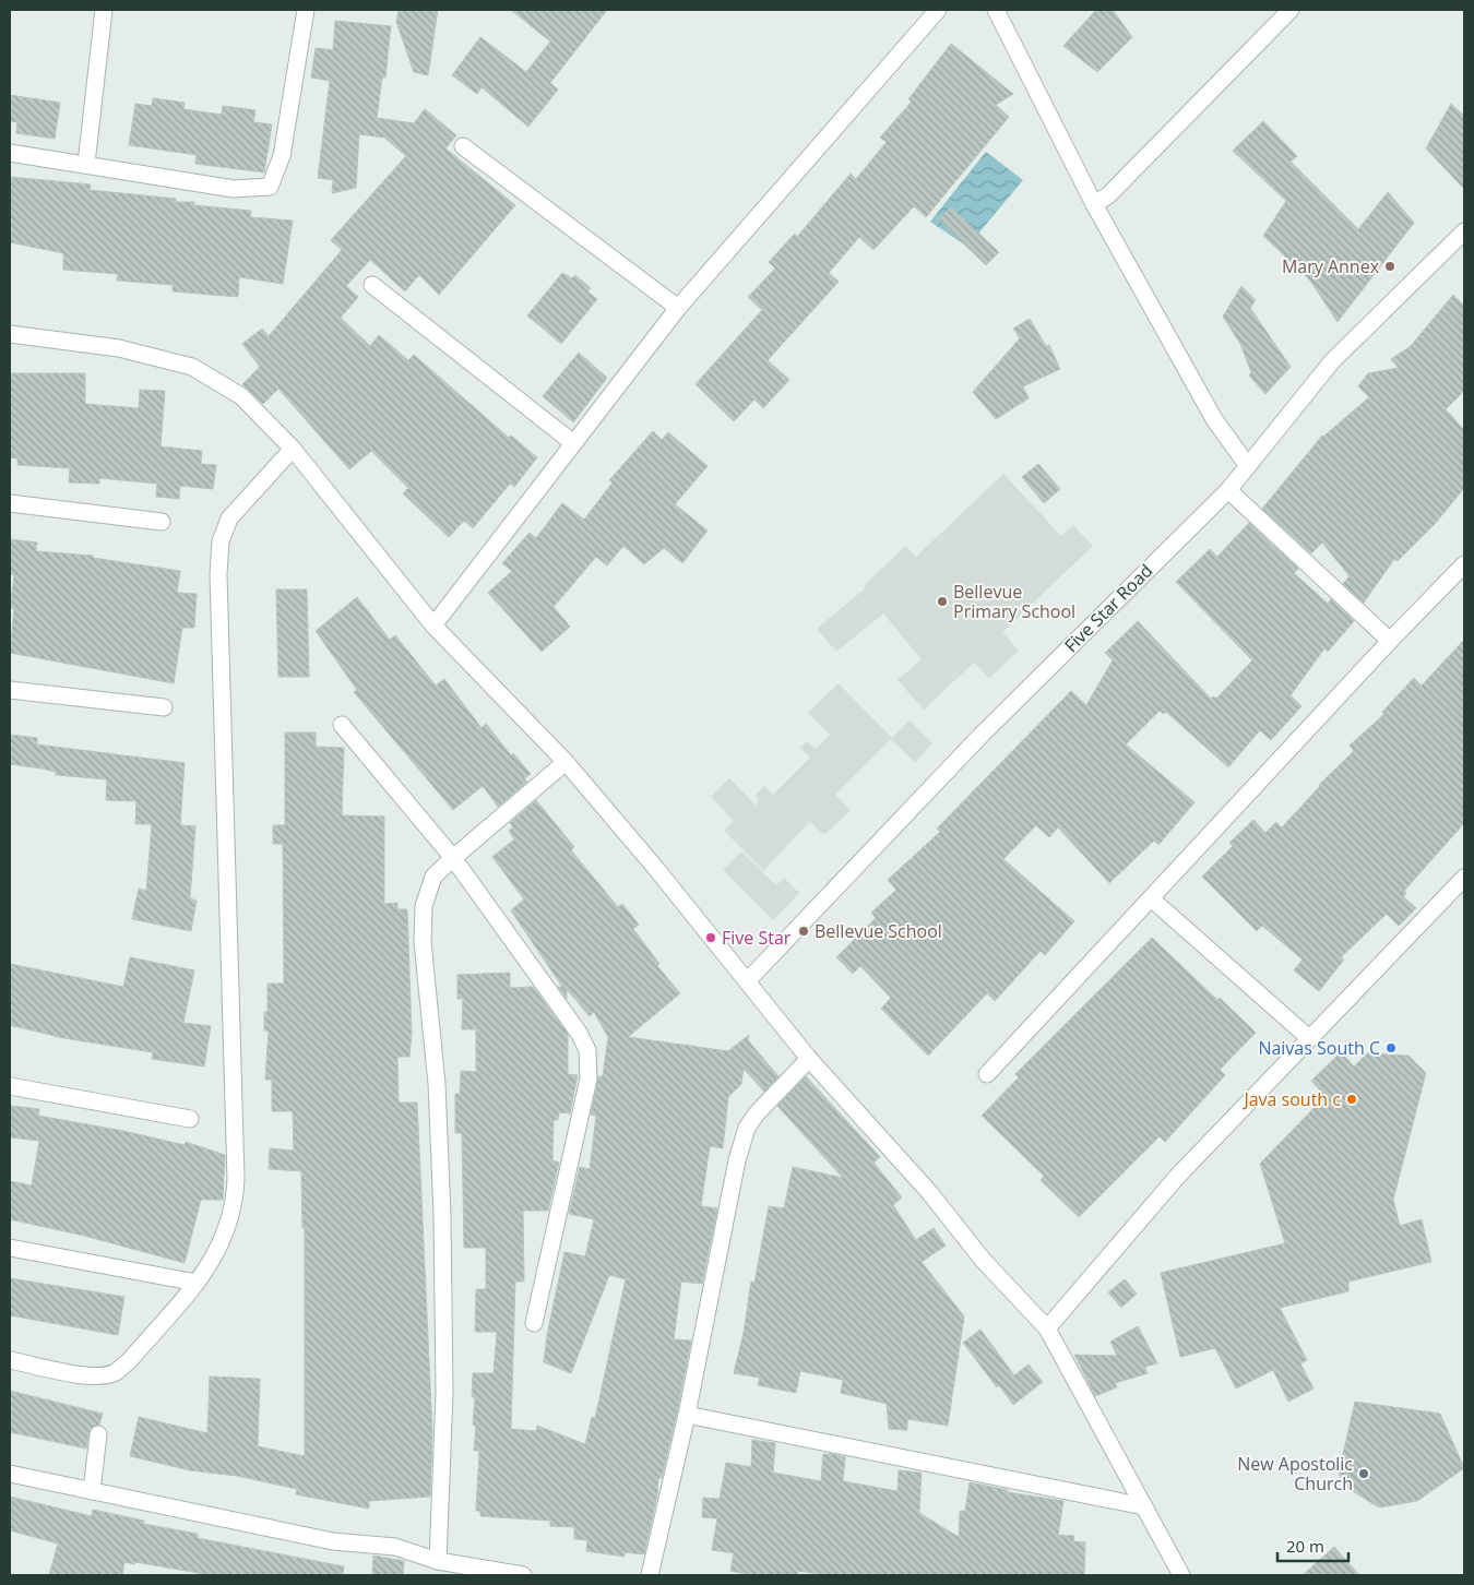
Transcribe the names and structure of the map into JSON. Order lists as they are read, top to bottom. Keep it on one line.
{"streets":{"street":["Five Star Road"]},"places":["Mary Annex","Bellevue Primary School","Bellevue School","Five Star","Naivas South C","Java south c","New Apostolic Church"],"scale_bar":"20 m"}
